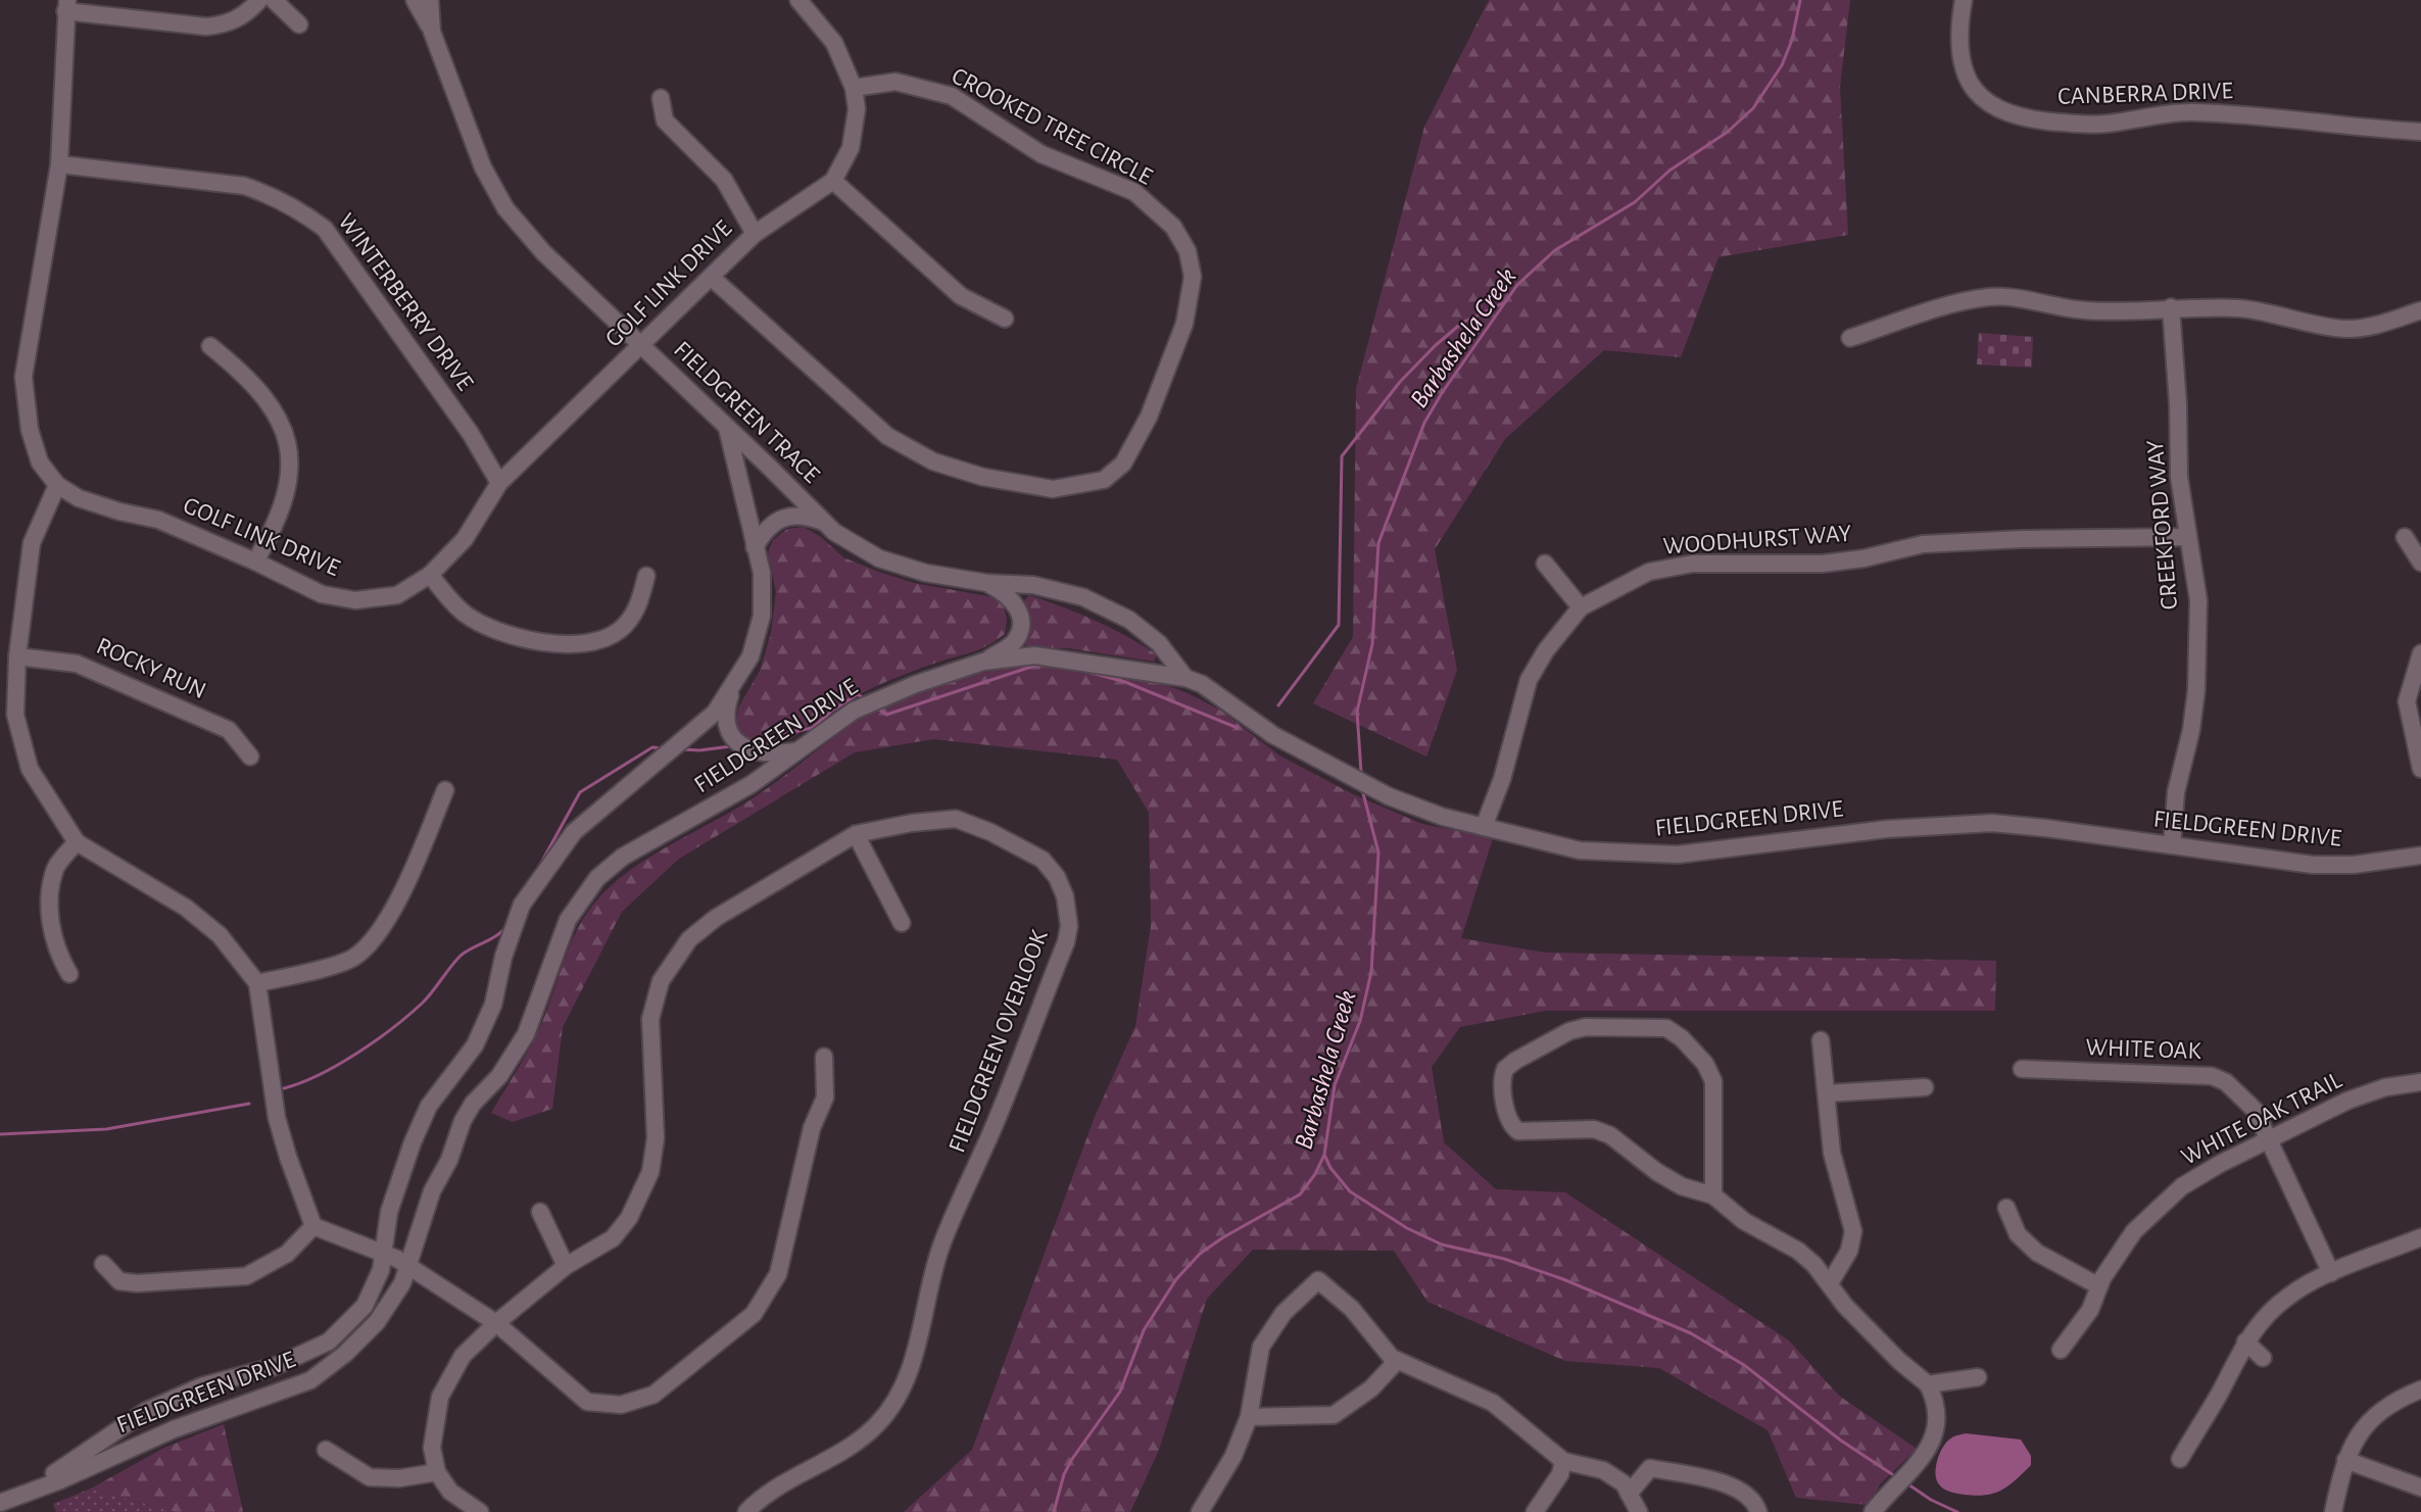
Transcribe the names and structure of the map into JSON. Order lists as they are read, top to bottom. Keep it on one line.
{"streets":{"street":["CANBERRA DRIVE","CROOKED TREE CIRCLE","GOLF LINK DRIVE","WINTERBERRY DRIVE","FIELDGREEN TRACE","CREEKFORD WAY","WOODHURST WAY","ROCKY RUN","FIELDGREEN DRIVE","FIELDGREEN OVERLOOK","WHITE OAK","WHITE OAK TRAIL"]},"crossings":[["CROOKED TREE CIRCLE","GOLF LINK DRIVE"],["GOLF LINK DRIVE","WINTERBERRY DRIVE"],["GOLF LINK DRIVE","FIELDGREEN TRACE"],["FIELDGREEN TRACE","FIELDGREEN DRIVE"],["CREEKFORD WAY","WOODHURST WAY"],["CREEKFORD WAY","FIELDGREEN DRIVE"],["WOODHURST WAY","FIELDGREEN DRIVE"],["WHITE OAK","WHITE OAK TRAIL"]],"water":["Barbashela Creek"]}
